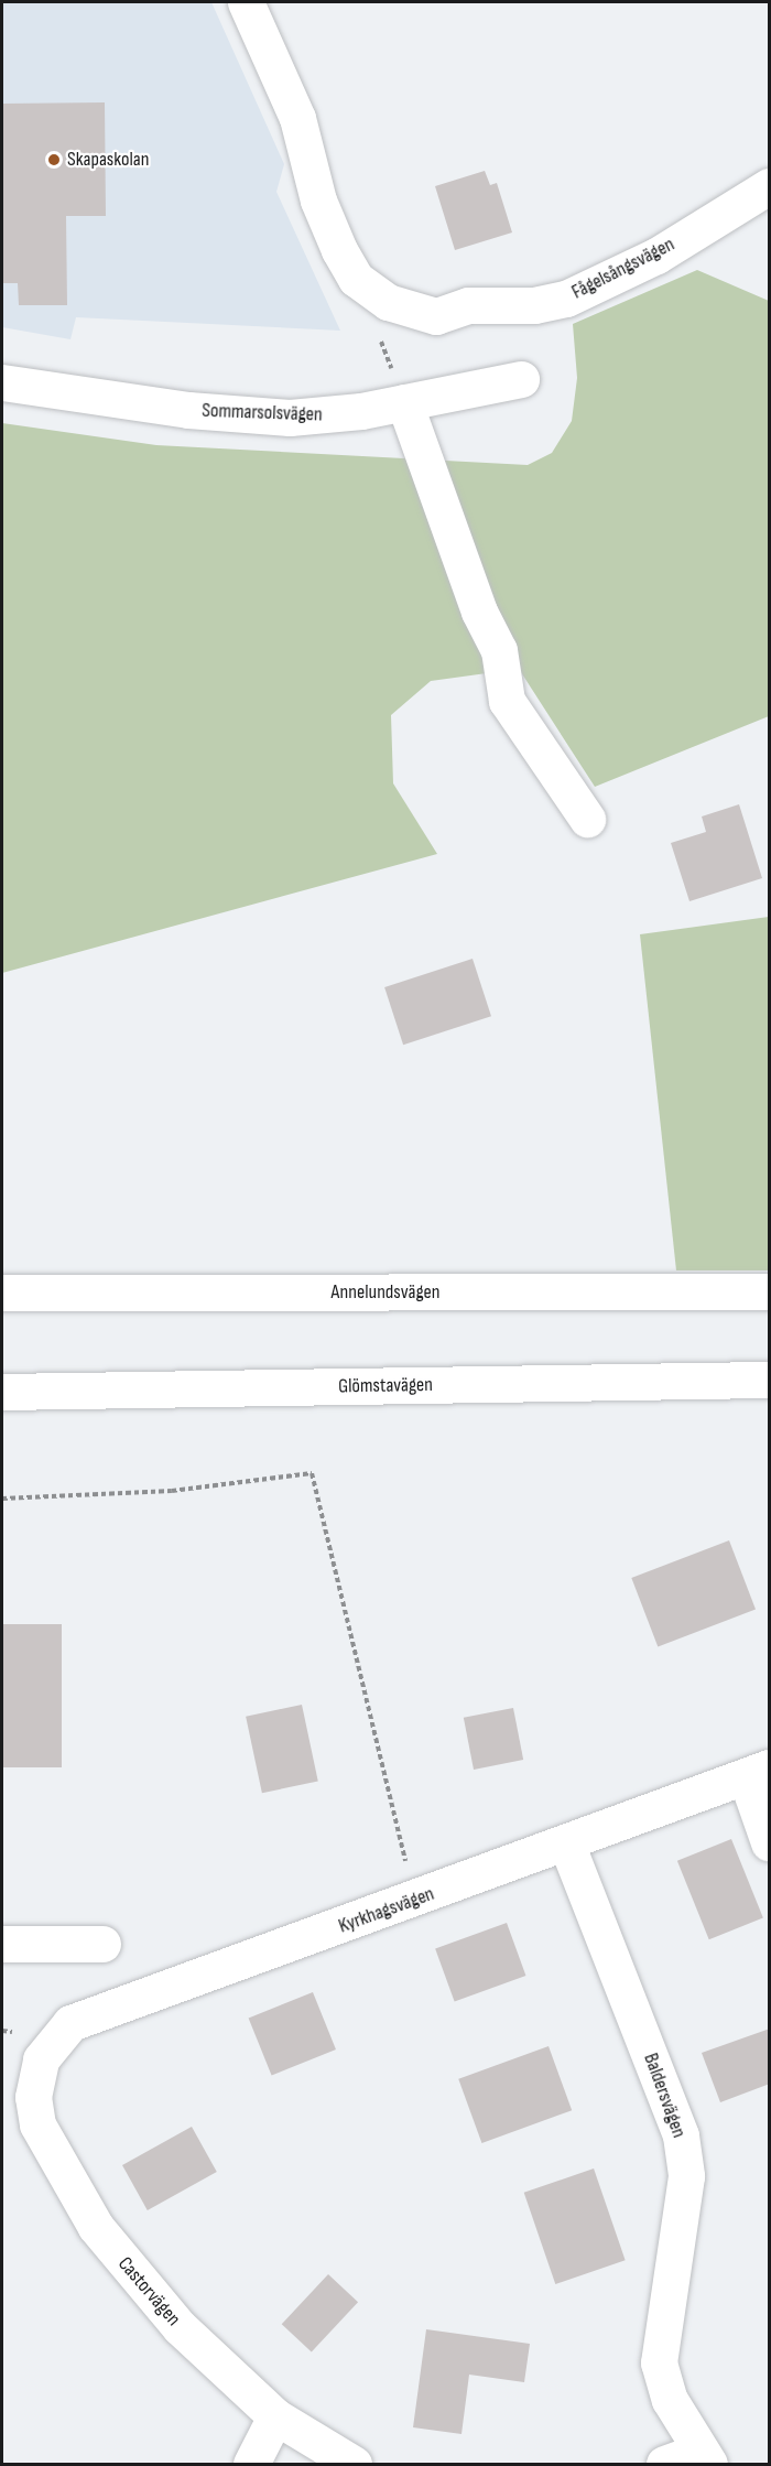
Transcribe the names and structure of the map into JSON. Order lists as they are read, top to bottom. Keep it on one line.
{"streets":{"street":["Fågelsångsvägen","Sommarsolsvägen","Annelundsvägen","Glömstavägen","Kyrkhagsvägen","Baldersvägen","Castorvägen"]},"crossings":[["Kyrkhagsvägen","Baldersvägen"],["Kyrkhagsvägen","Castorvägen"]],"places":["Skapaskolan"]}
